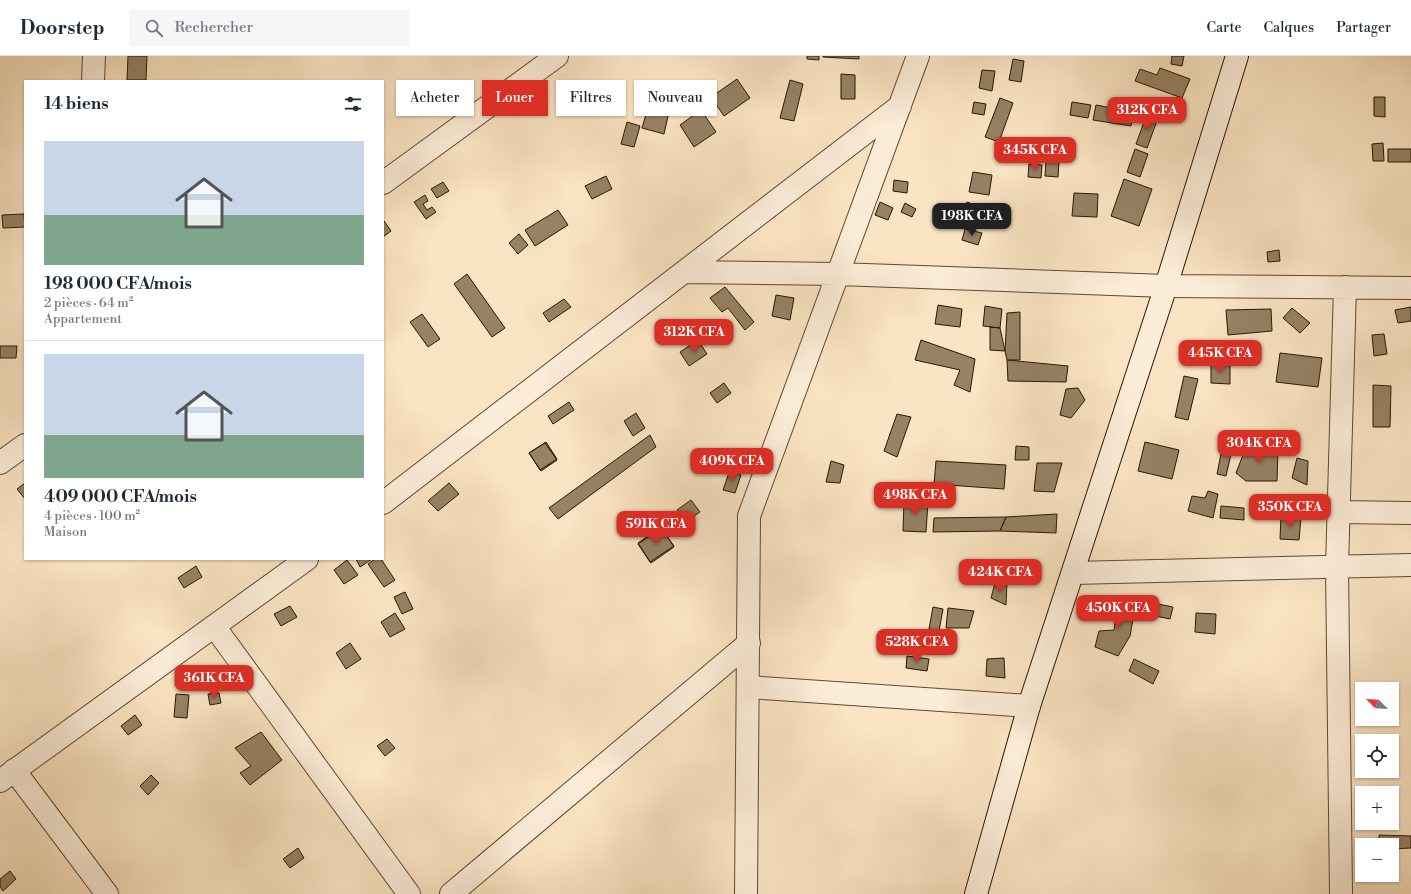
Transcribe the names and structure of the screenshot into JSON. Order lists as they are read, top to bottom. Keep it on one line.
{"north":"top left","page":{"header":"Doorstep","search":"Rechercher","nav":["Carte","Calques","Partager"],"chip":["Acheter","Louer","Filtres","Nouveau"],"heading":"14 biens","price":["312K CFA","345K CFA","198K CFA","312K CFA","445K CFA","304K CFA","409K CFA","498K CFA","350K CFA","591K CFA","424K CFA","450K CFA","528K CFA","361K CFA"],"list":[{"name":"198 000 CFA/mois","note":"2 pièces · 64 m² · Appartement"},{"name":"409 000 CFA/mois","note":"4 pièces · 100 m² · Maison"}],"map_buttons":["+","−"]}}
